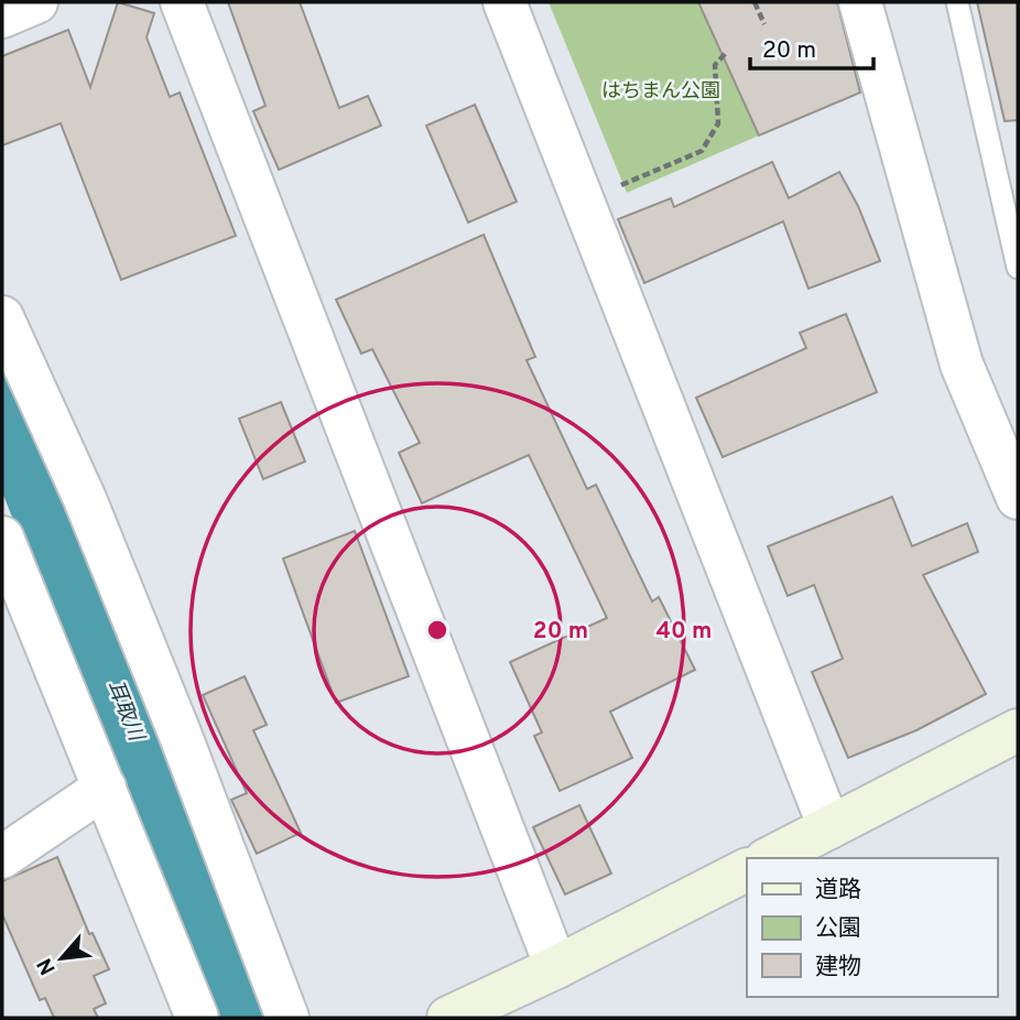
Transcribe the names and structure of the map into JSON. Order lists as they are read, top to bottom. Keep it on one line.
{"water":["耳取川"],"parks":["はちまん公園"],"legend":["道路","公園","建物"],"scale_bar":"20 m","north":"bottom left","rings":["20 m","40 m"]}
